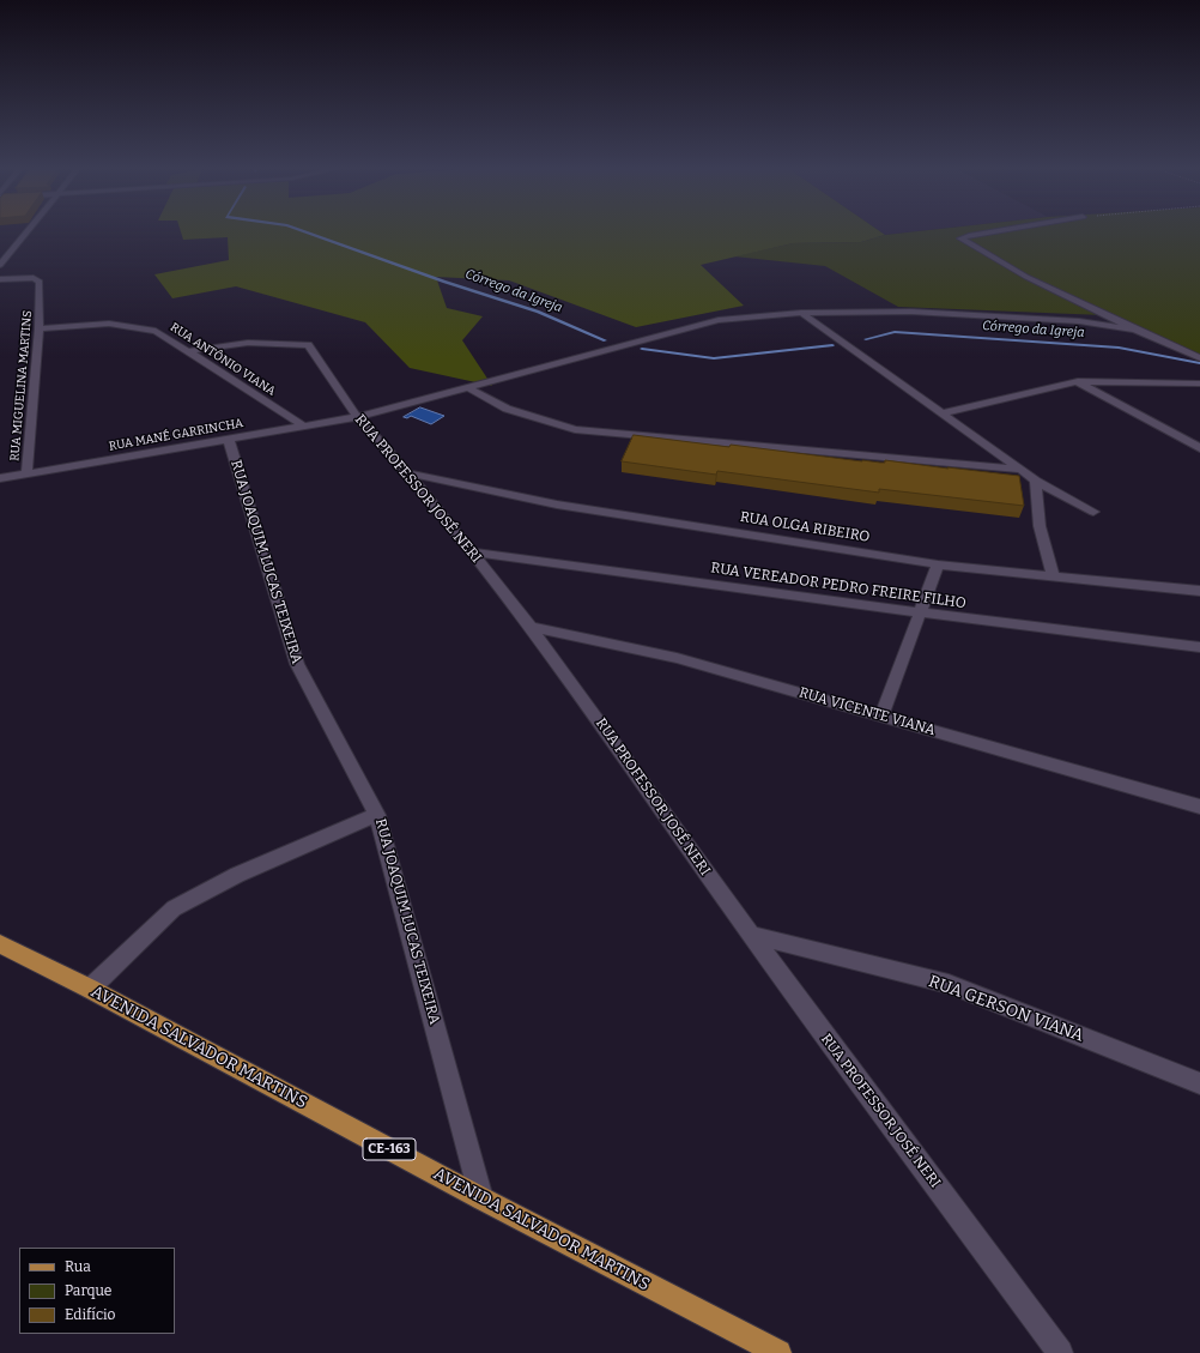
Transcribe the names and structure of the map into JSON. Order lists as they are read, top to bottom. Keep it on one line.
{"streets":{"main road":["AVENIDA SALVADOR MARTINS","CE-163"],"street":["RUA ANTÔNIO VIANA","RUA MIGUELINA MARTINS","RUA MANÉ GARRINCHA","RUA PROFESSOR JOSÉ NERI","RUA OLGA RIBEIRO","RUA JOAQUIM LUCAS TEIXEIRA","RUA VEREADOR PEDRO FREIRE FILHO","RUA VICENTE VIANA","RUA GERSON VIANA"]},"crossings":[["RUA ANTÔNIO VIANA","RUA MIGUELINA MARTINS"],["RUA ANTÔNIO VIANA","RUA MANÉ GARRINCHA"],["RUA ANTÔNIO VIANA","RUA PROFESSOR JOSÉ NERI"],["RUA MIGUELINA MARTINS","RUA MANÉ GARRINCHA"],["RUA MANÉ GARRINCHA","RUA PROFESSOR JOSÉ NERI"],["RUA MANÉ GARRINCHA","RUA JOAQUIM LUCAS TEIXEIRA"],["RUA PROFESSOR JOSÉ NERI","RUA OLGA RIBEIRO"],["RUA PROFESSOR JOSÉ NERI","RUA VEREADOR PEDRO FREIRE FILHO"],["RUA PROFESSOR JOSÉ NERI","RUA VICENTE VIANA"],["RUA PROFESSOR JOSÉ NERI","RUA GERSON VIANA"],["RUA JOAQUIM LUCAS TEIXEIRA","AVENIDA SALVADOR MARTINS"]],"water":["Córrego da Igreja"],"legend":["Rua","Parque","Edifício"]}
